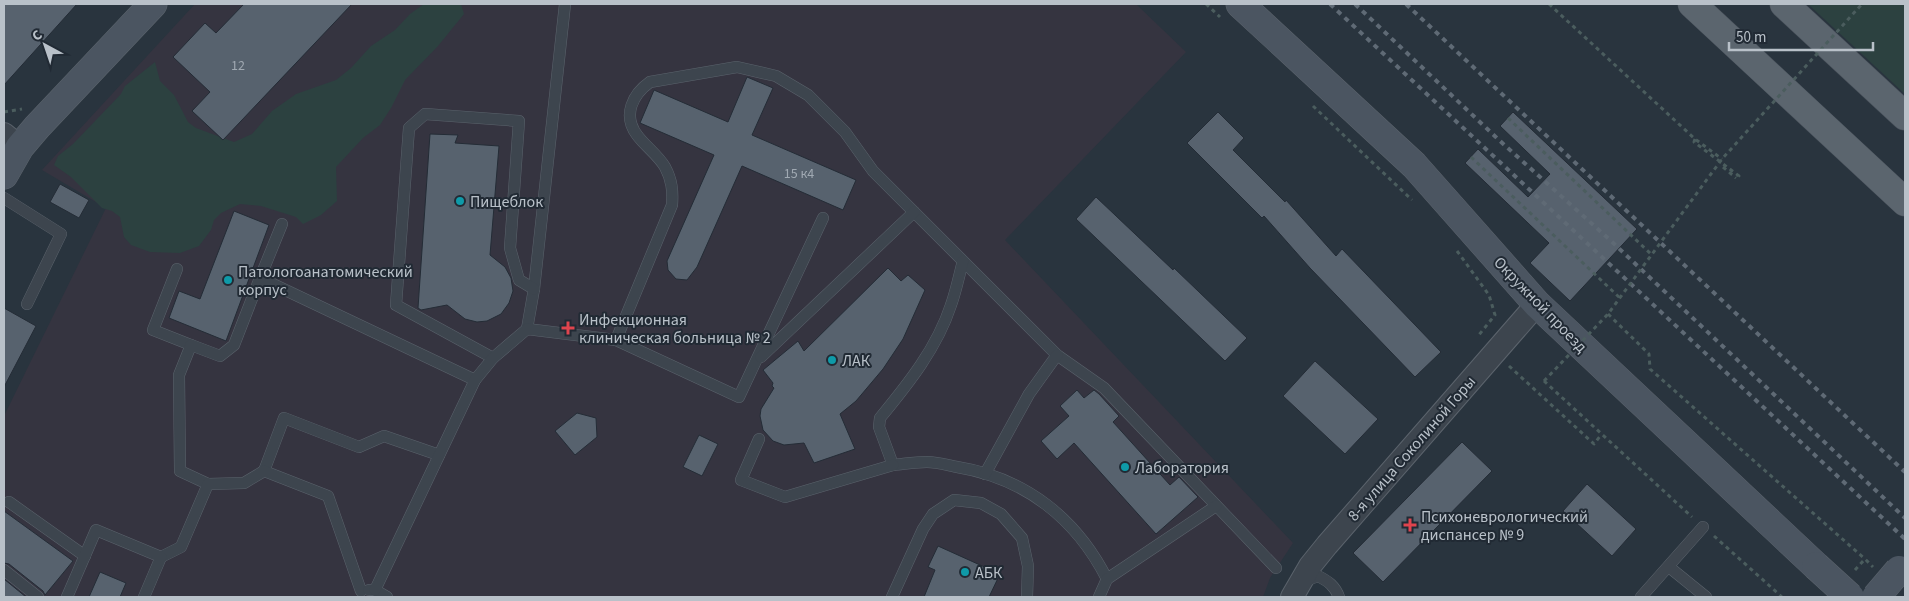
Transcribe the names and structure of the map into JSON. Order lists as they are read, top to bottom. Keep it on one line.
{"streets":{"street":["Окружной проезд","8-я улица Соколиной Горы"]},"crossings":[["Окружной проезд","8-я улица Соколиной Горы"]],"places":{"other":["Пищеблок","Патологоанатомический корпус","ЛАК","Лаборатория","АБК"],"health":["Инфекционная клиническая больница № 2","Психоневрологический диспансер № 9"]},"house_numbers":["12","15 к4"],"scale_bar":"50 m","north":"top left"}
